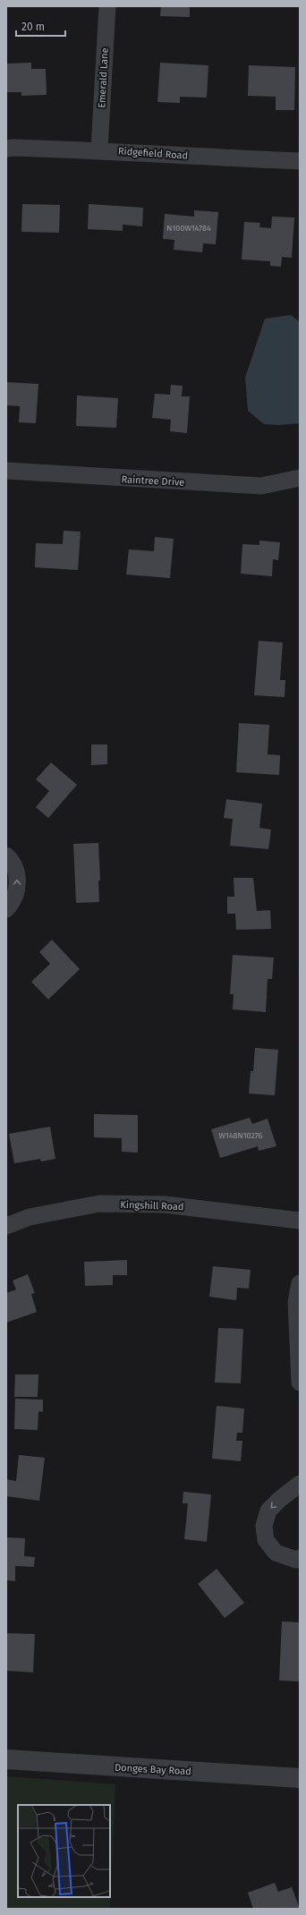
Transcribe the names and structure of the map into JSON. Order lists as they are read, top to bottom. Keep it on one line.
{"streets":{"street":["Emerald Lane","Ridgefield Road","Raintree Drive","Kingshill Road","Donges Bay Road"]},"crossings":[["Emerald Lane","Ridgefield Road"]],"house_numbers":["N100W14784","W148N10276"],"scale_bar":"20 m"}
